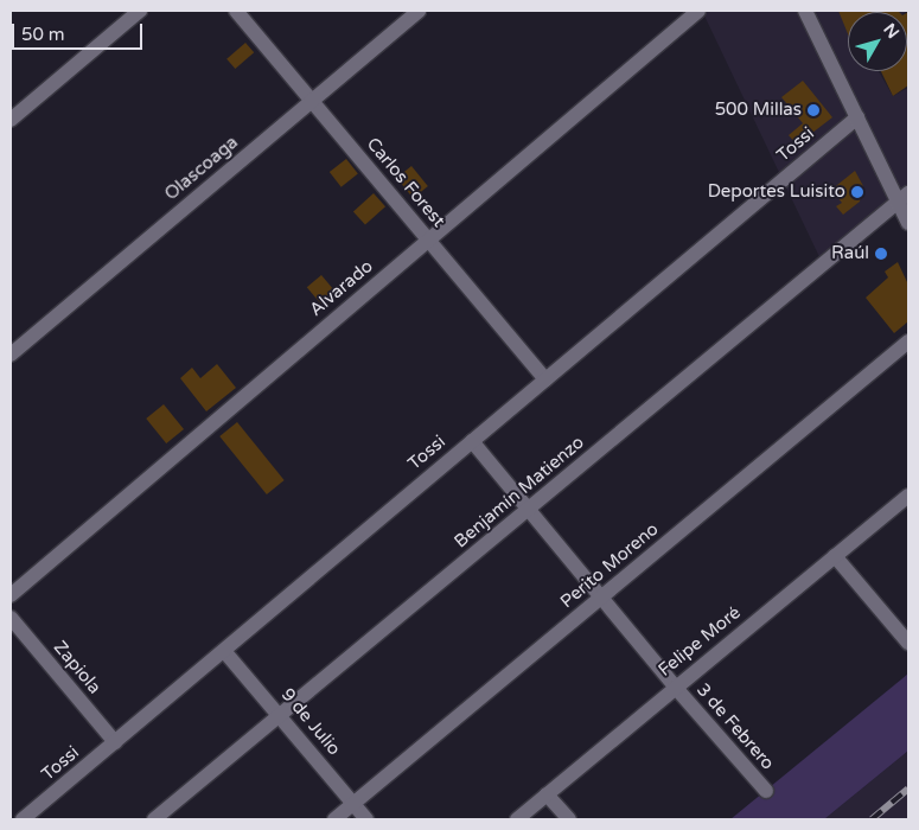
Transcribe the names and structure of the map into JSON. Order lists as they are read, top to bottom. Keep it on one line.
{"streets":{"street":["Tossi","Olascoaga","Carlos Forest","Alvarado","Benjamín Matienzo","Perito Moreno","Felipe Moré","Zapiola","9 de Julio","3 de Febrero"]},"crossings":[["Tossi","Carlos Forest"],["Tossi","Zapiola"],["Tossi","9 de Julio"],["Tossi","3 de Febrero"],["Olascoaga","Carlos Forest"],["Carlos Forest","Alvarado"],["Benjamín Matienzo","9 de Julio"],["Benjamín Matienzo","3 de Febrero"],["Perito Moreno","9 de Julio"],["Perito Moreno","3 de Febrero"],["Felipe Moré","3 de Febrero"]],"places":["500 Millas","Deportes Luisito","Raúl"],"scale_bar":"50 m","north":"top right"}
